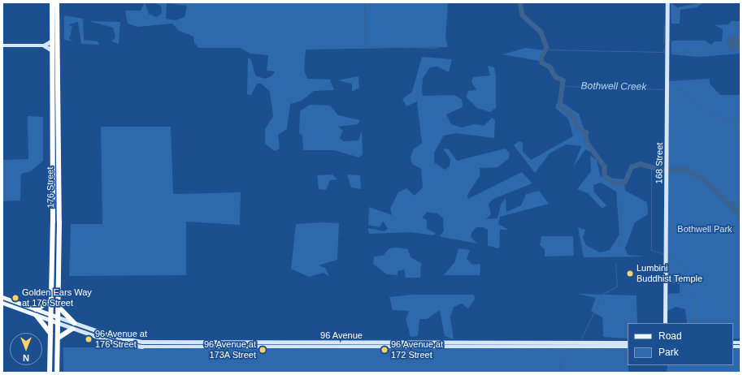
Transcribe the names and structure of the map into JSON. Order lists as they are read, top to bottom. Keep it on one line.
{"streets":{"highway":["176 Street"],"main road":["168 Street","96 Avenue"]},"crossings":[["176 Street","96 Avenue"]],"water":["Bothwell Creek"],"parks":["Bothwell Park"],"places":["Lumbini Buddhist Temple","Golden Ears Way at 176 Street","96 Avenue at 176 Street","96 Avenue at 173A Street","96 Avenue at 172 Street"],"legend":["Road","Park"],"north":"bottom"}
